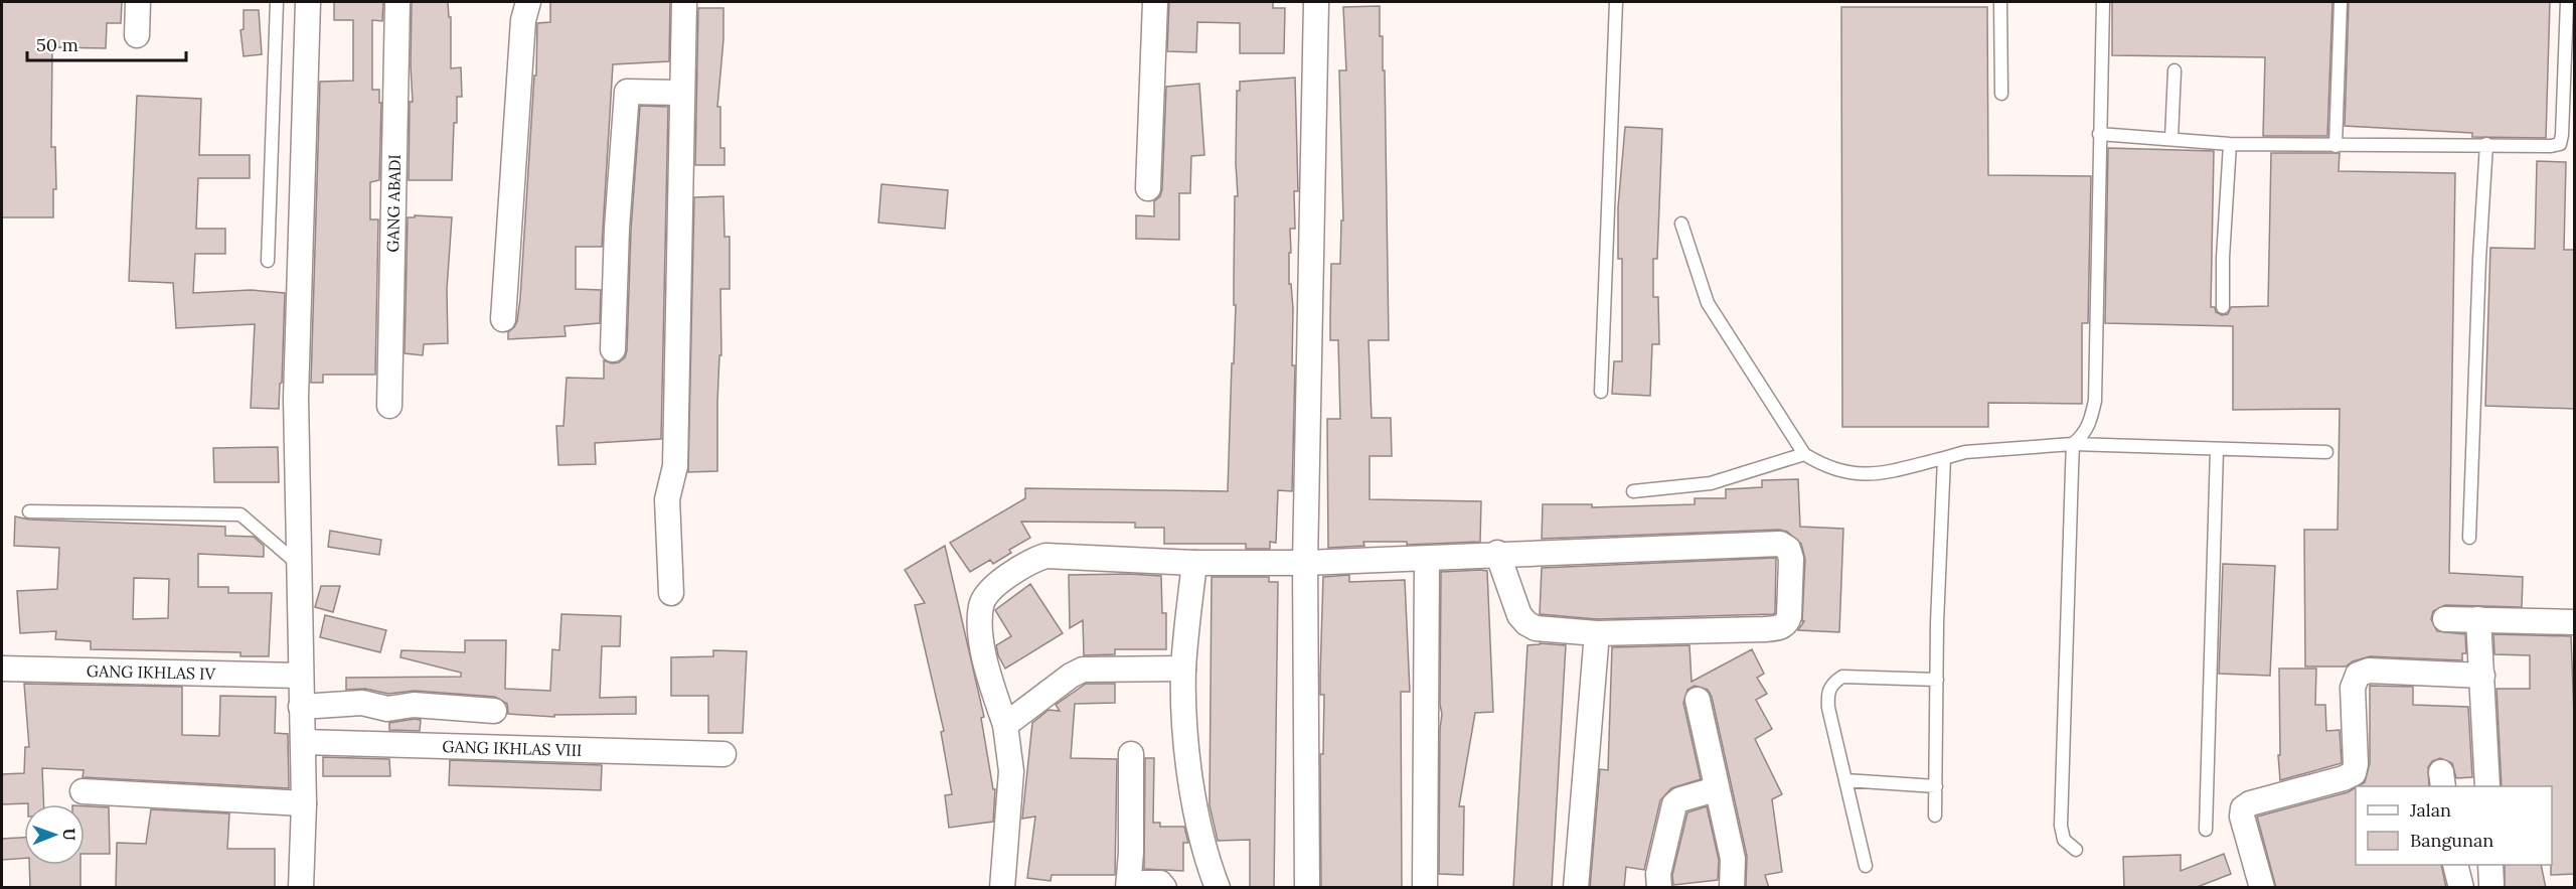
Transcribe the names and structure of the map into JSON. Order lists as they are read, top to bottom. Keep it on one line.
{"streets":{"street":["GANG ABADI","GANG IKHLAS IV","GANG IKHLAS VIII"]},"legend":["Jalan","Bangunan"],"scale_bar":"50 m","north":"right"}
